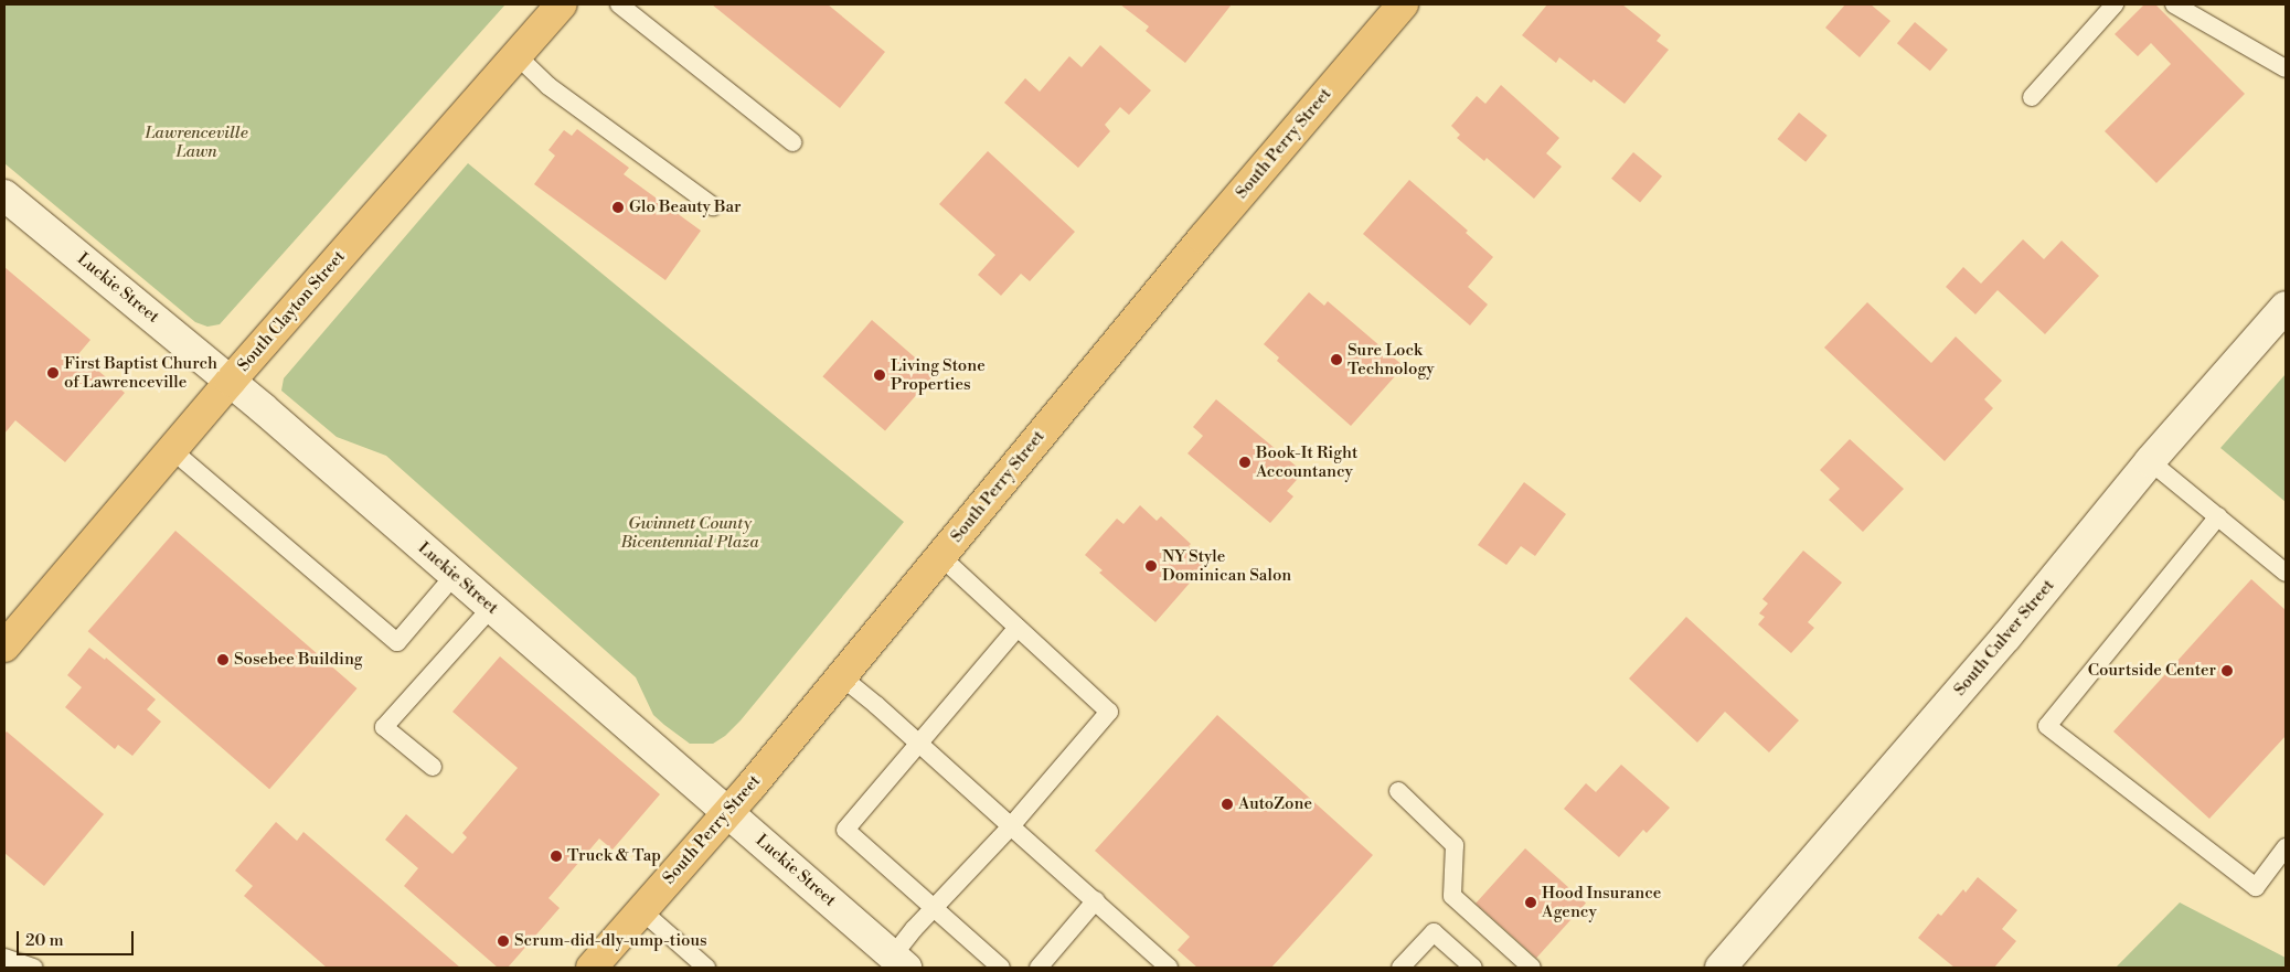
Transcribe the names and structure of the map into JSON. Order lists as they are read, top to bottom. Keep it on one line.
{"streets":{"main road":["South Perry Street","South Clayton Street"],"street":["Luckie Street","South Culver Street"]},"crossings":[["South Perry Street","Luckie Street"],["Luckie Street","South Clayton Street"]],"parks":["Lawrenceville Lawn","Gwinnett County Bicentennial Plaza"],"places":["Glo Beauty Bar","Sure Lock Technology","First Baptist Church of Lawrenceville","Living Stone Properties","Book-It Right Accountancy","NY Style Dominican Salon","Sosebee Building","Courtside Center","AutoZone","Truck & Tap","Hood Insurance Agency","Scrum-did-dly-ump-tious"],"scale_bar":"20 m"}
